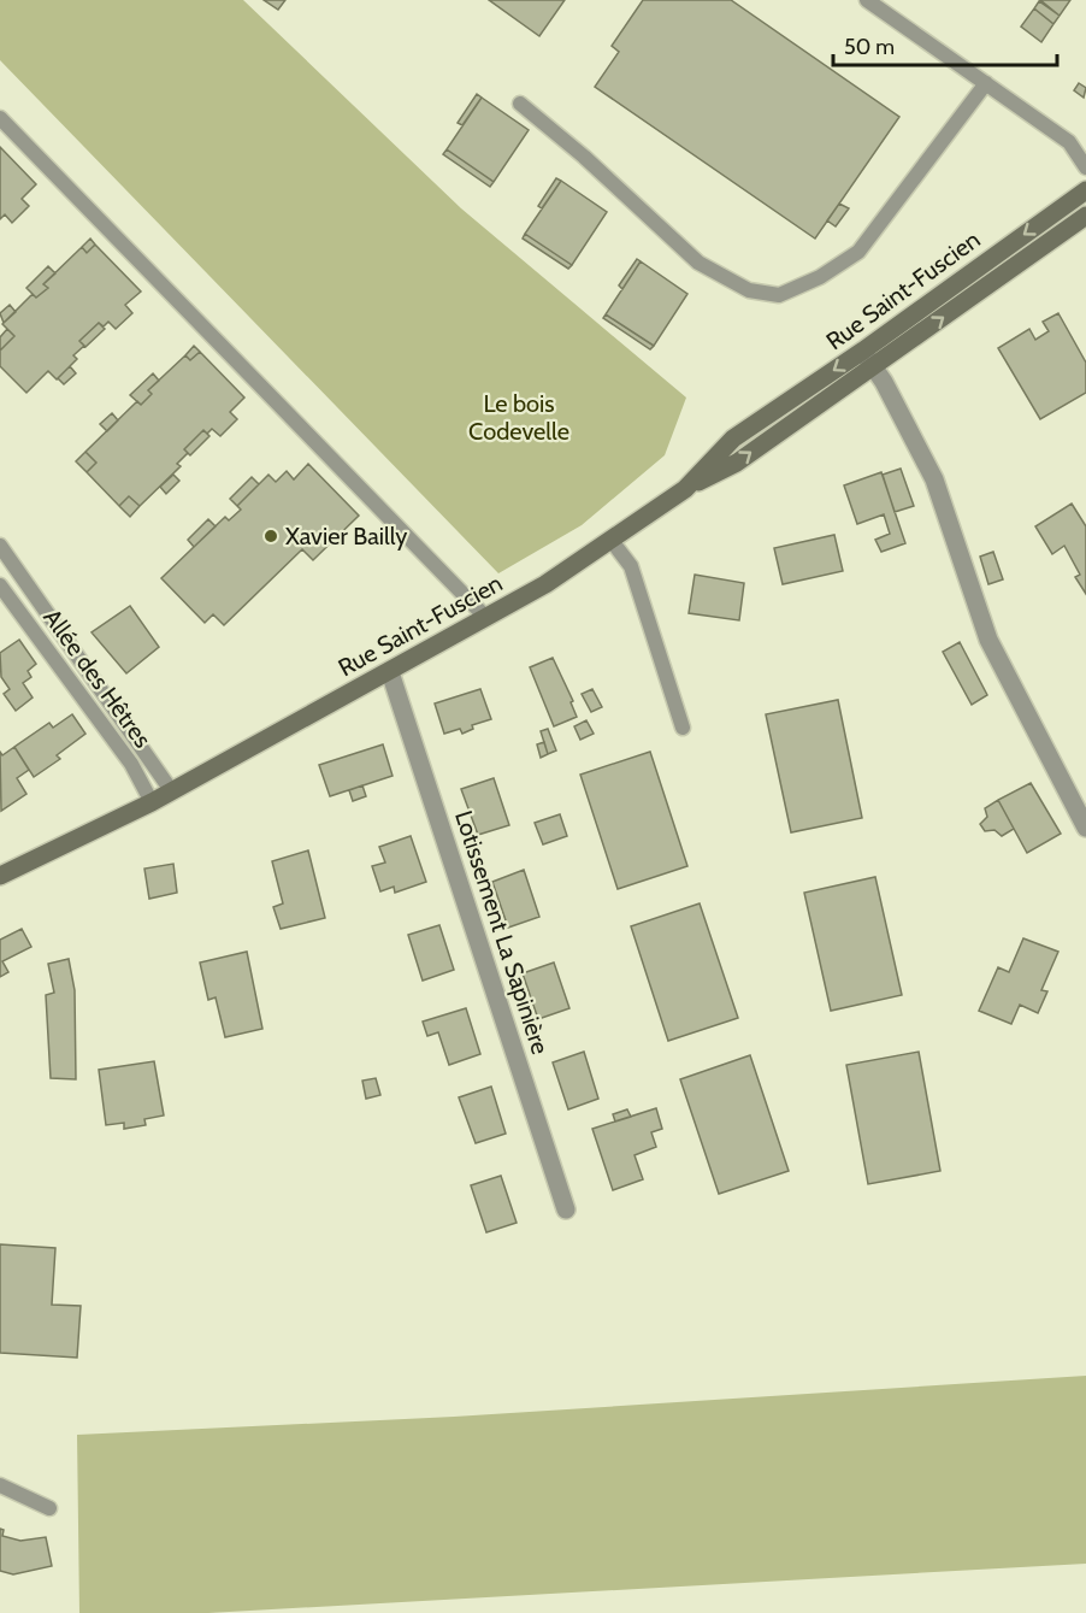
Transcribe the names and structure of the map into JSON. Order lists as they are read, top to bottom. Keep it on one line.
{"streets":{"main road":["Rue Saint-Fuscien"],"street":["Lotissement La Sapinière"],"lane":["Allée des Hêtres"]},"crossings":[["Rue Saint-Fuscien","Allée des Hêtres"],["Rue Saint-Fuscien","Lotissement La Sapinière"]],"parks":["Le bois Codevelle"],"places":["Xavier Bailly"],"scale_bar":"50 m"}
